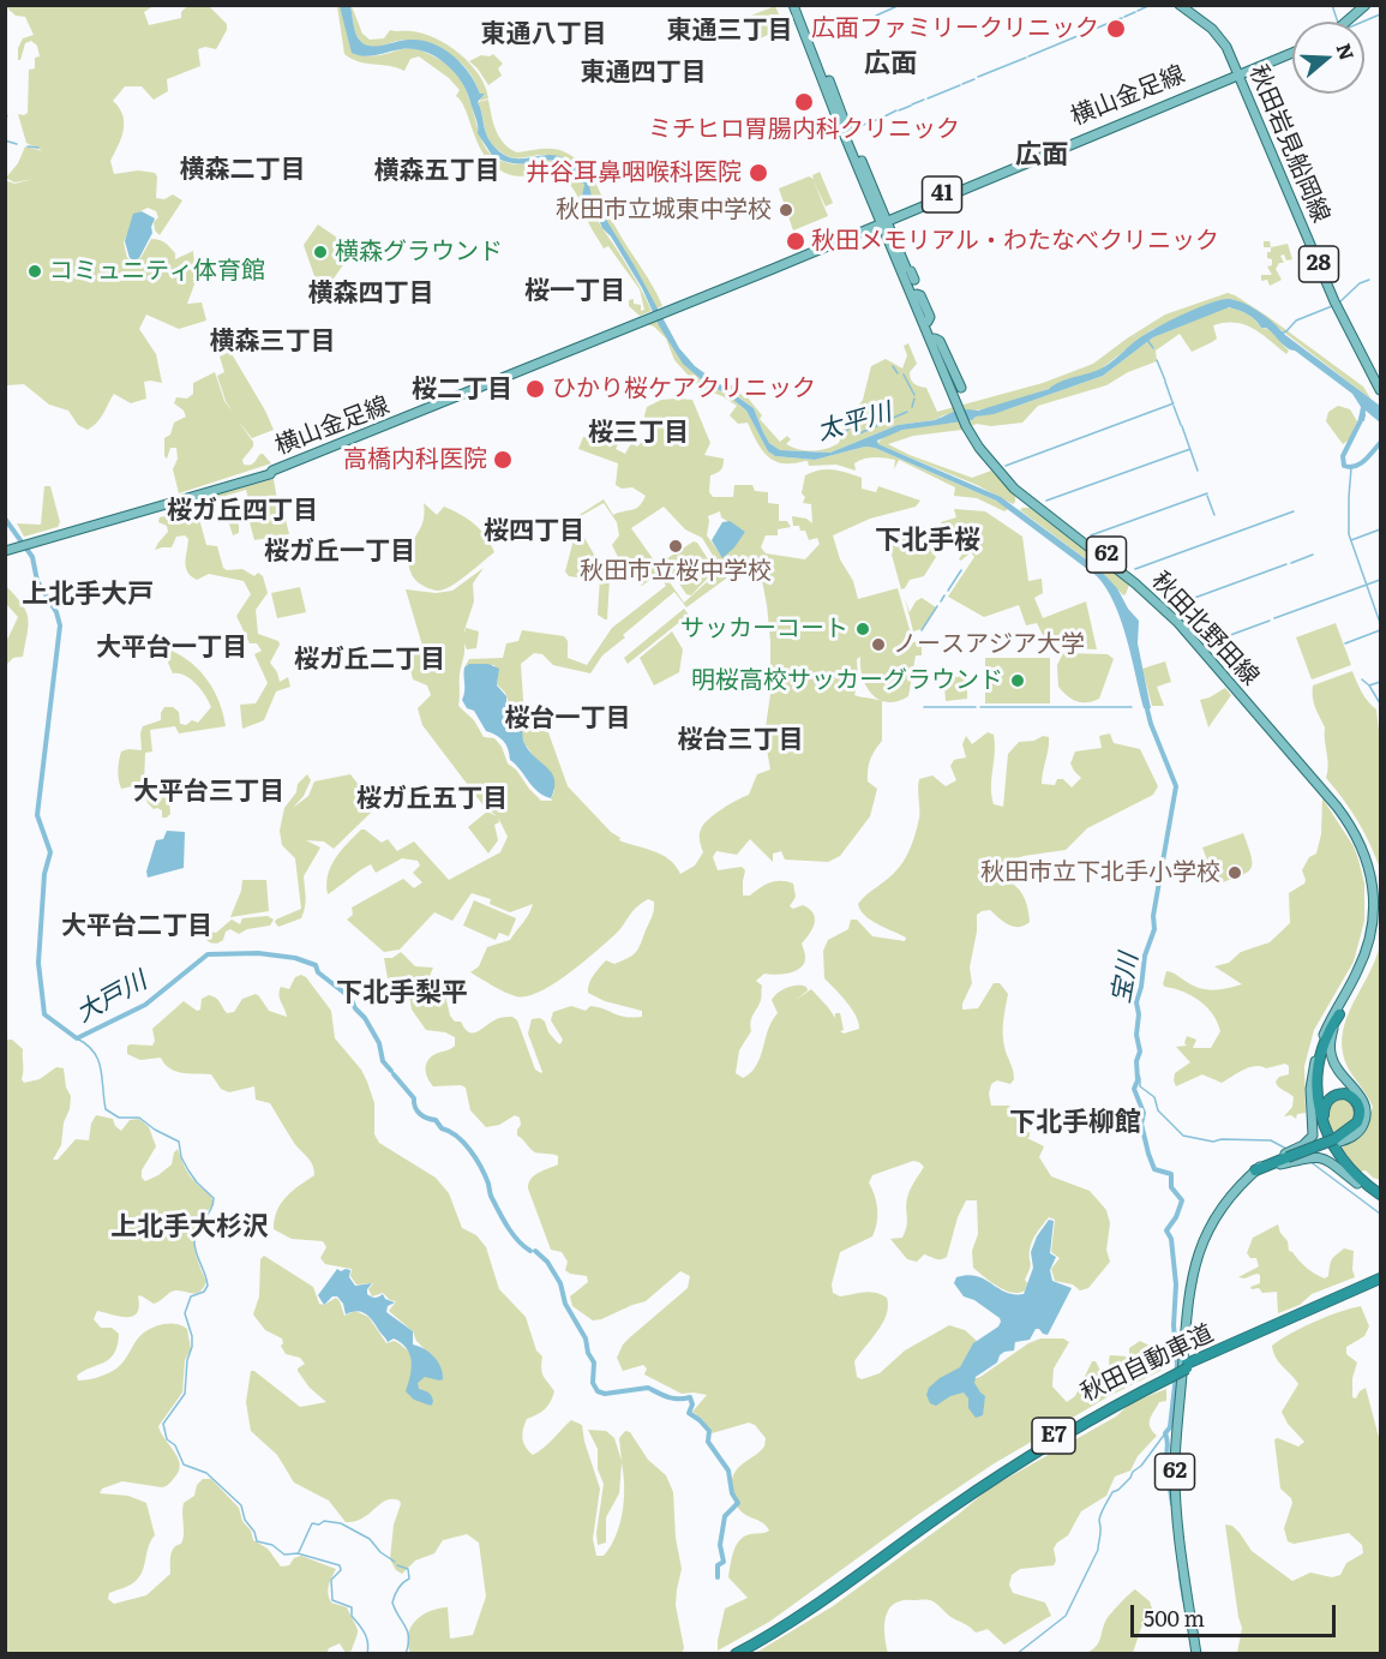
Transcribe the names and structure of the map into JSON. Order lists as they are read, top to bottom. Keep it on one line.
{"streets":{"highway":["秋田自動車道","E7"],"main road":["横山金足線","秋田岩見船岡線","41","28","62","秋田北野田線"]},"crossings":[["横山金足線","秋田岩見船岡線"],["横山金足線","秋田北野田線"],["62","秋田北野田線"]],"districts":["東通三丁目","東通八丁目","広面","東通四丁目","広面","横森二丁目","横森五丁目","桜一丁目","横森四丁目","横森三丁目","桜二丁目","桜三丁目","桜ガ丘四丁目","桜四丁目","下北手桜","桜ガ丘一丁目","上北手大戸","大平台一丁目","桜ガ丘二丁目","桜台一丁目","桜台三丁目","大平台三丁目","桜ガ丘五丁目","大平台二丁目","下北手梨平","下北手柳館","上北手大杉沢"],"water":["太平川","宝川","大戸川"],"places":["広面ファミリークリニック","ミチヒロ胃腸内科クリニック","井谷耳鼻咽喉科医院","秋田市立城東中学校","秋田メモリアル・わたなべクリニック","横森グラウンド","コミュニティ体育館","ひかり桜ケアクリニック","高橋内科医院","秋田市立桜中学校","サッカーコート","ノースアジア大学","明桜高校サッカーグラウンド","秋田市立下北手小学校"],"scale_bar":"500 m","north":"right"}
